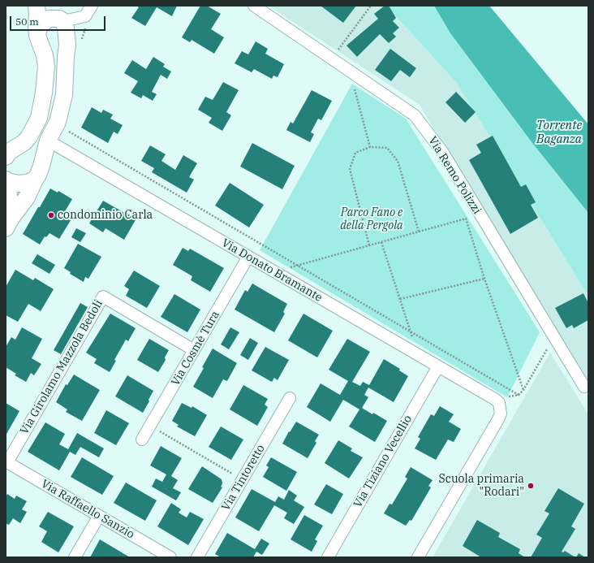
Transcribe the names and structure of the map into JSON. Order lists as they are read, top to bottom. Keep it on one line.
{"streets":{"street":["Via Remo Polizzi","Via Donato Bramante","Via Cosmè Tura","Via Girolamo Mazzola Bedoli","Via Tiziano Vecellio","Via Tintoretto","Via Raffaello Sanzio"]},"crossings":[["Via Donato Bramante","Via Cosmè Tura"],["Via Donato Bramante","Via Tiziano Vecellio"],["Via Cosmè Tura","Via Girolamo Mazzola Bedoli"],["Via Girolamo Mazzola Bedoli","Via Raffaello Sanzio"]],"water":["Torrente Baganza"],"parks":["Parco Fano e della Pergola"],"places":["condominio Carla","Scuola primaria \"Rodari\""],"scale_bar":"50 m"}
